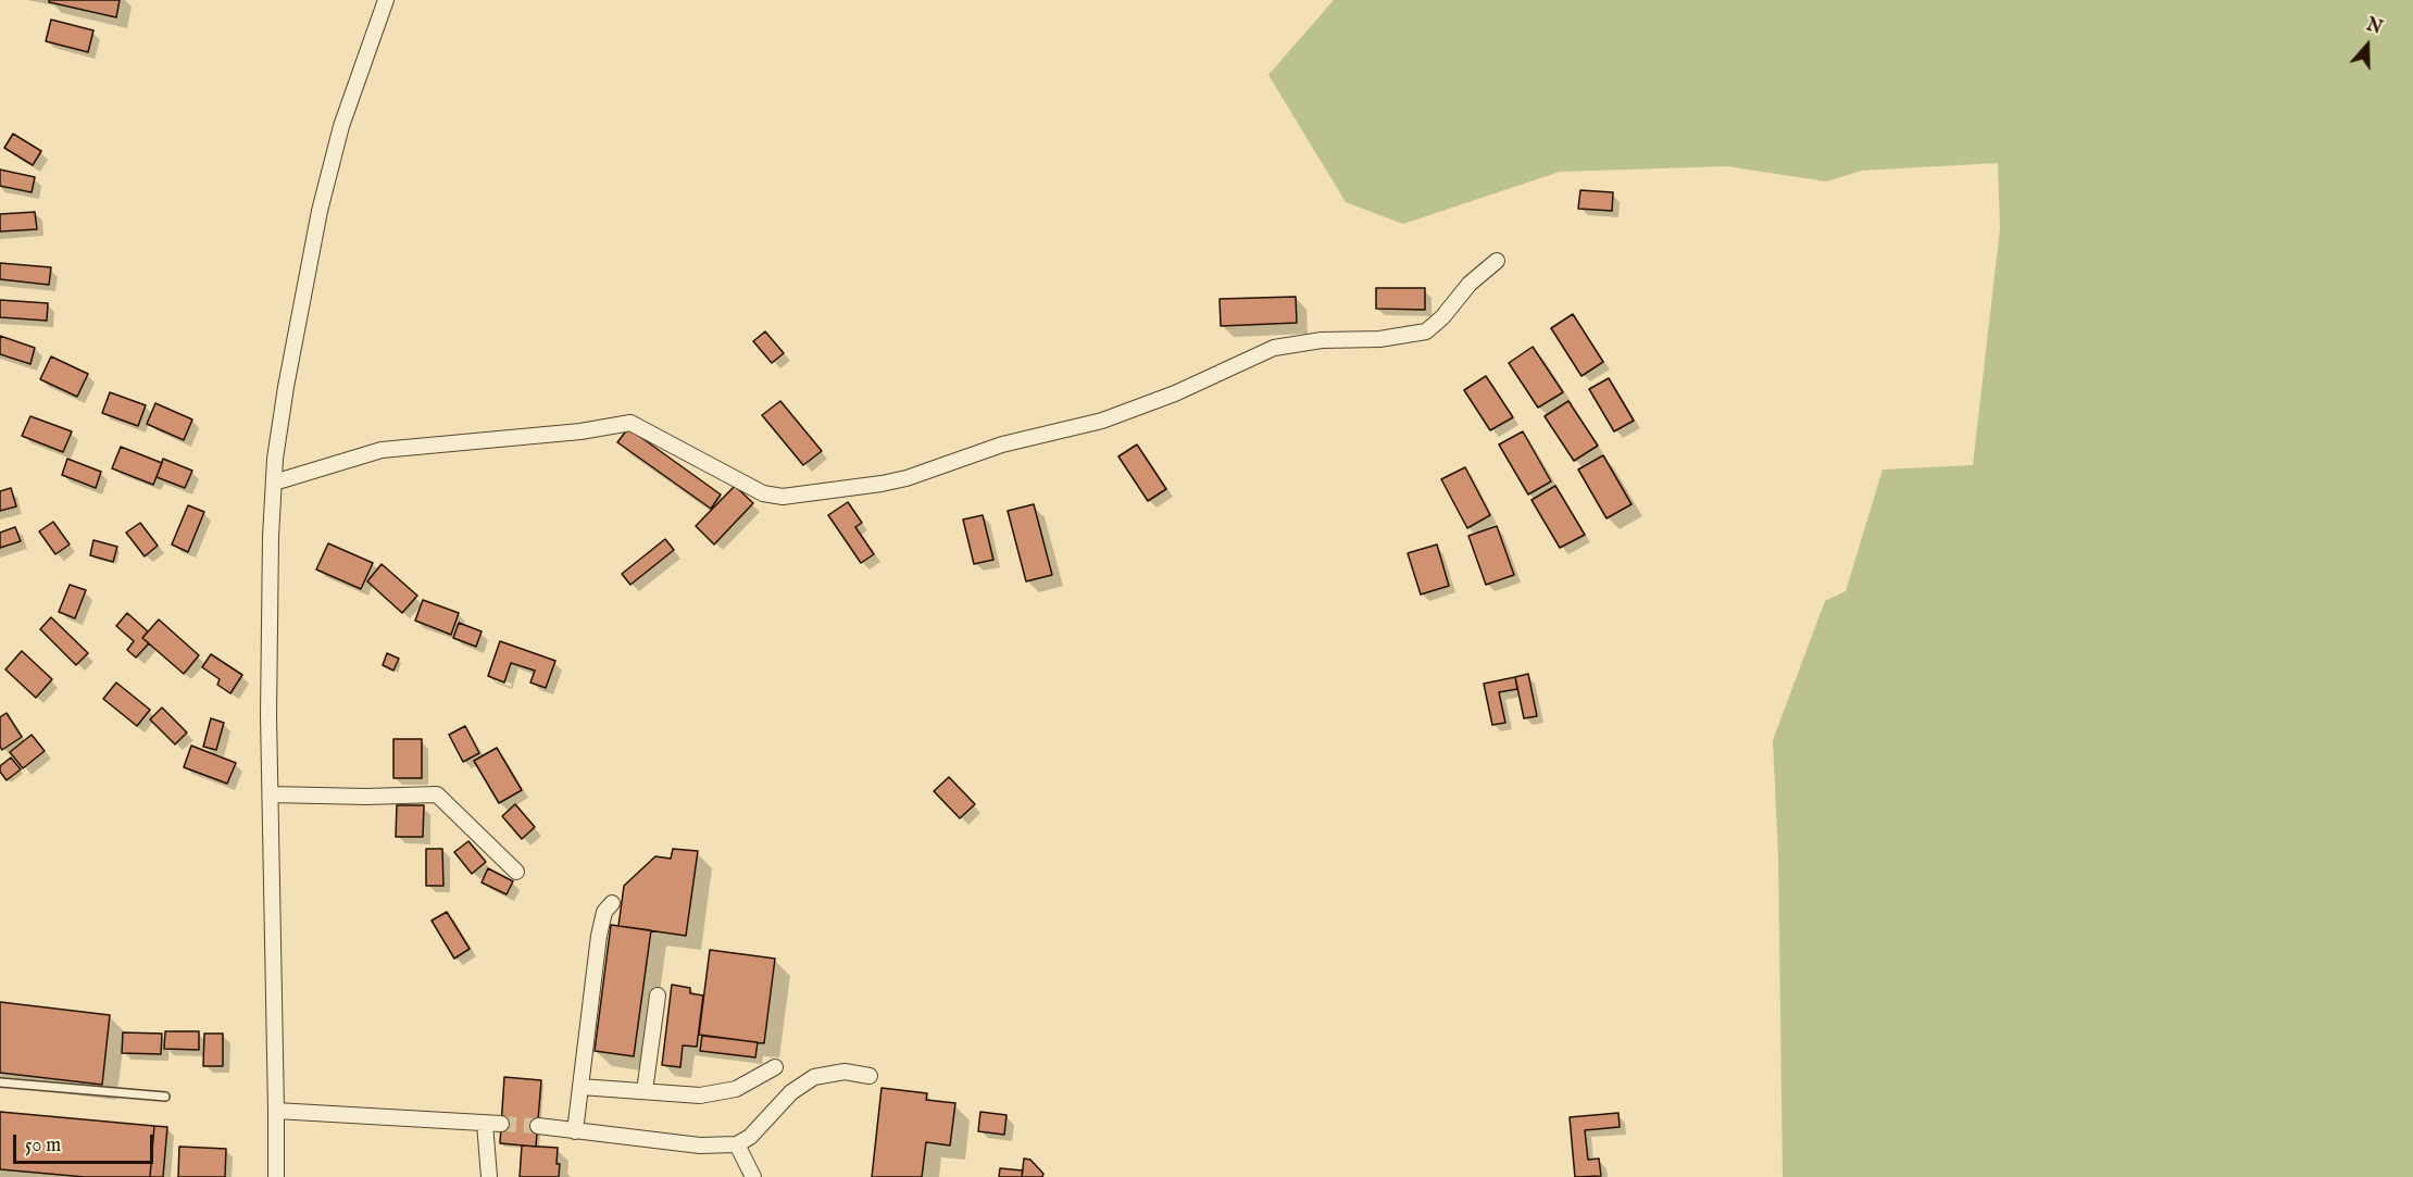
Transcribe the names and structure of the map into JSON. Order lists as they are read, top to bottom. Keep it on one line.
{"scale_bar":"50 m","north":"top"}
